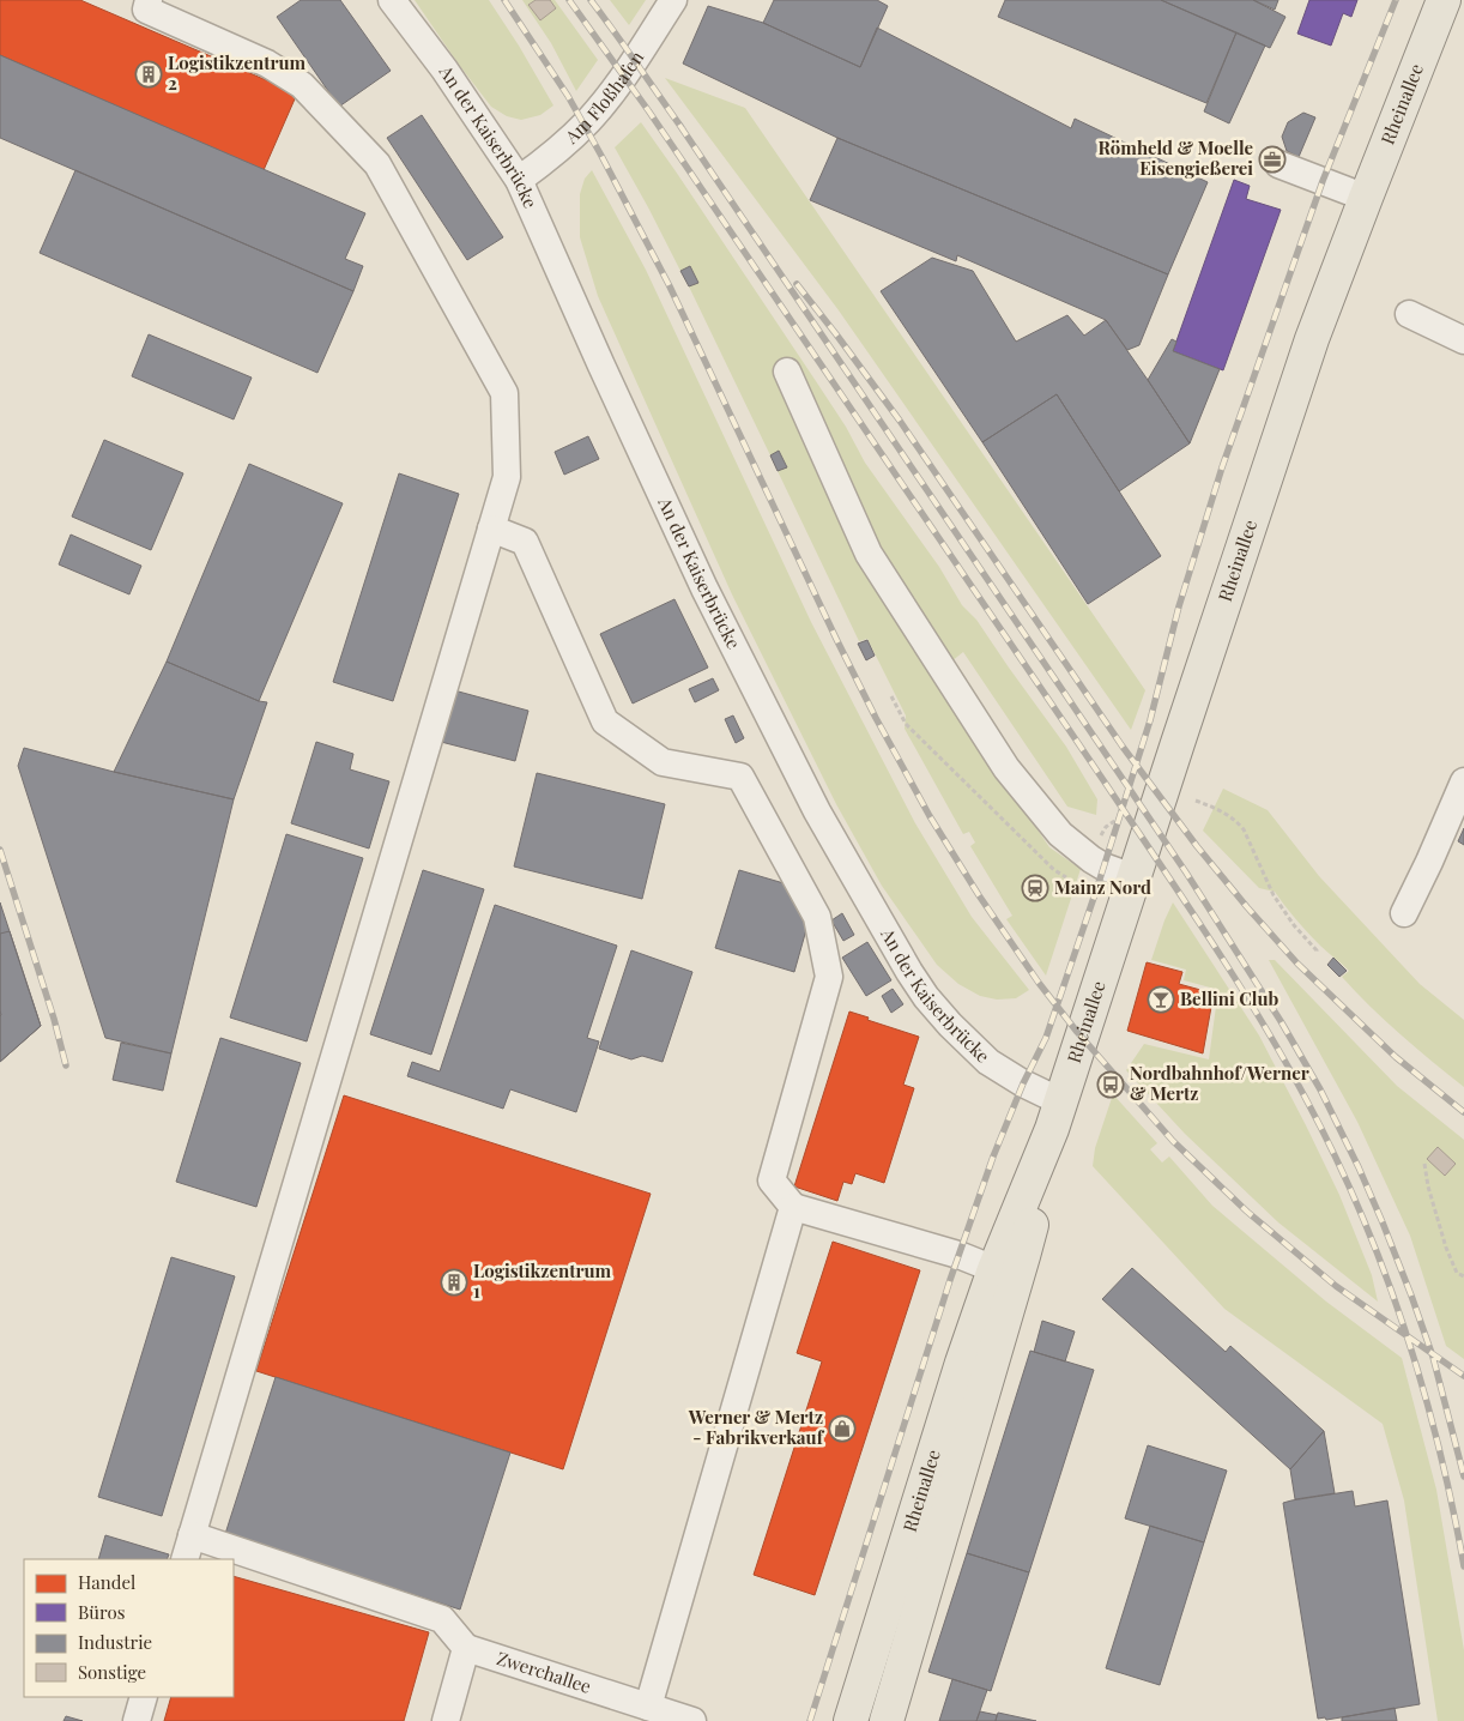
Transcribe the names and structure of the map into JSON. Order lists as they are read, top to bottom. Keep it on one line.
{"streets":{"main road":["Rheinallee"],"street":["Am Floßhafen","An der Kaiserbrücke","Zwerchallee"]},"crossings":[["Am Floßhafen","An der Kaiserbrücke"],["Rheinallee","An der Kaiserbrücke"]],"places":{"building":["Logistikzentrum 2","Logistikzentrum 1"],"office":["Römheld & Moelle Eisengießerei"],"station":["Mainz Nord"],"bar":["Bellini Club"],"bus stop":["Nordbahnhof/Werner & Mertz"],"shop":["Werner & Mertz - Fabrikverkauf"]},"legend":["Handel","Büros","Industrie","Sonstige"]}
